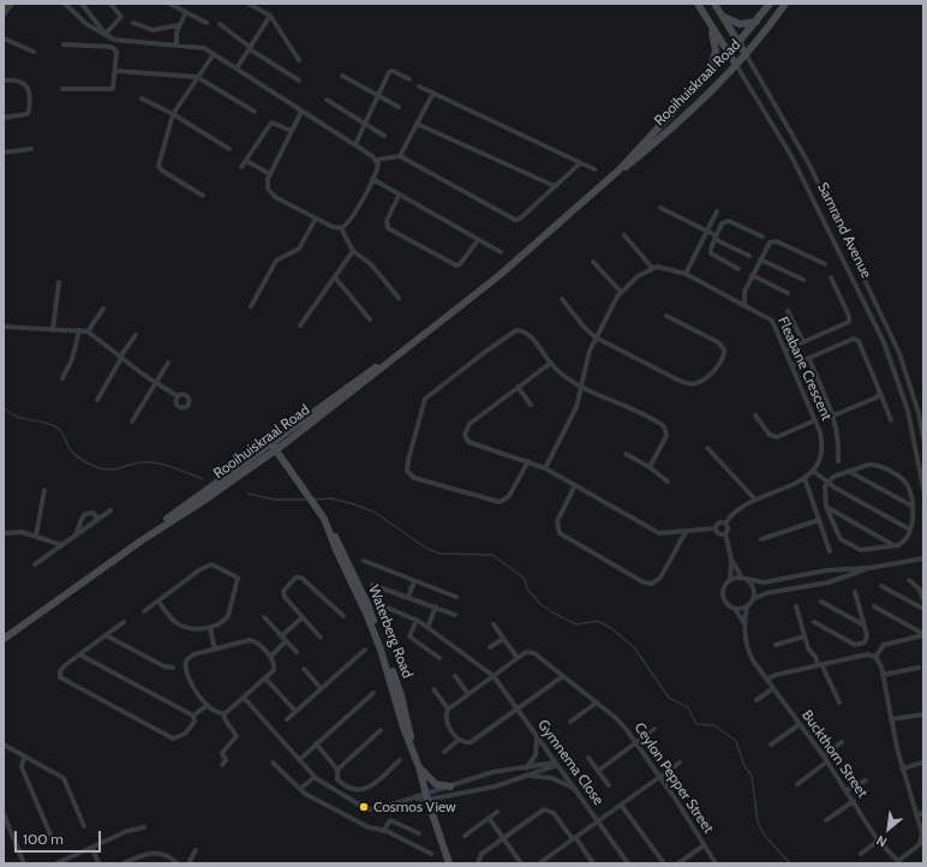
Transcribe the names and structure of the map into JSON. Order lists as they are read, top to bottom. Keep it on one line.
{"streets":{"main road":["Rooihuiskraal Road","Samrand Avenue","Waterberg Road"],"street":["Fleabane Crescent","Buckthorn Street","Gymnema Close","Ceylon Pepper Street"]},"crossings":[["Rooihuiskraal Road","Samrand Avenue"],["Rooihuiskraal Road","Waterberg Road"]],"places":["Cosmos View"],"scale_bar":"100 m","north":"bottom left"}
